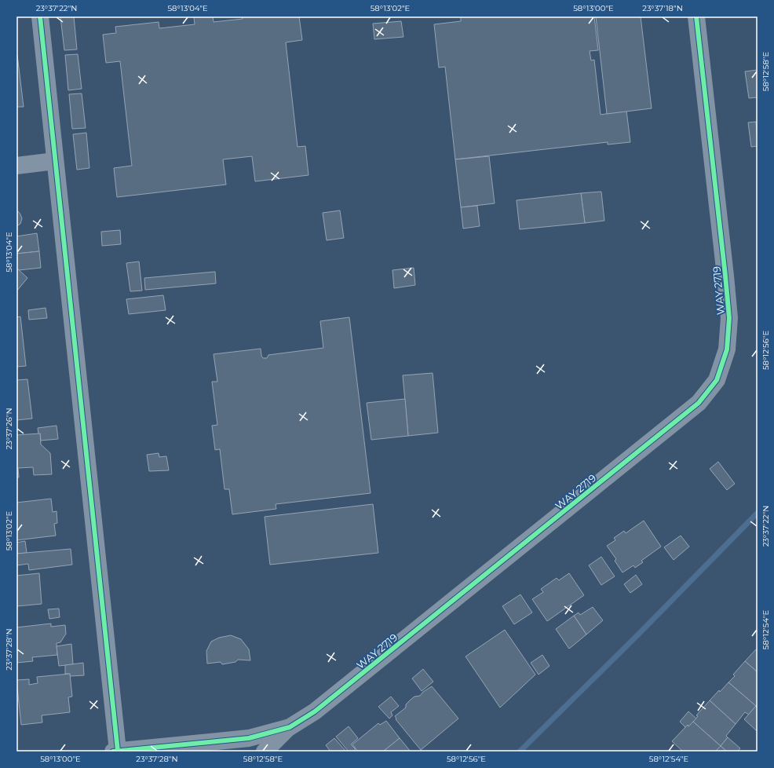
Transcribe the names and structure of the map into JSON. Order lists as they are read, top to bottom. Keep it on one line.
{"streets":{"street":["WAY 2719"]},"coordinates":["23°37'22\"N","58°13'04\"E","58°13'02\"E","58°13'00\"E","23°37'18\"N","58°12'58\"E","58°12'56\"E","23°37'26\"N","58°12'54\"E","23°37'28\"N"]}
